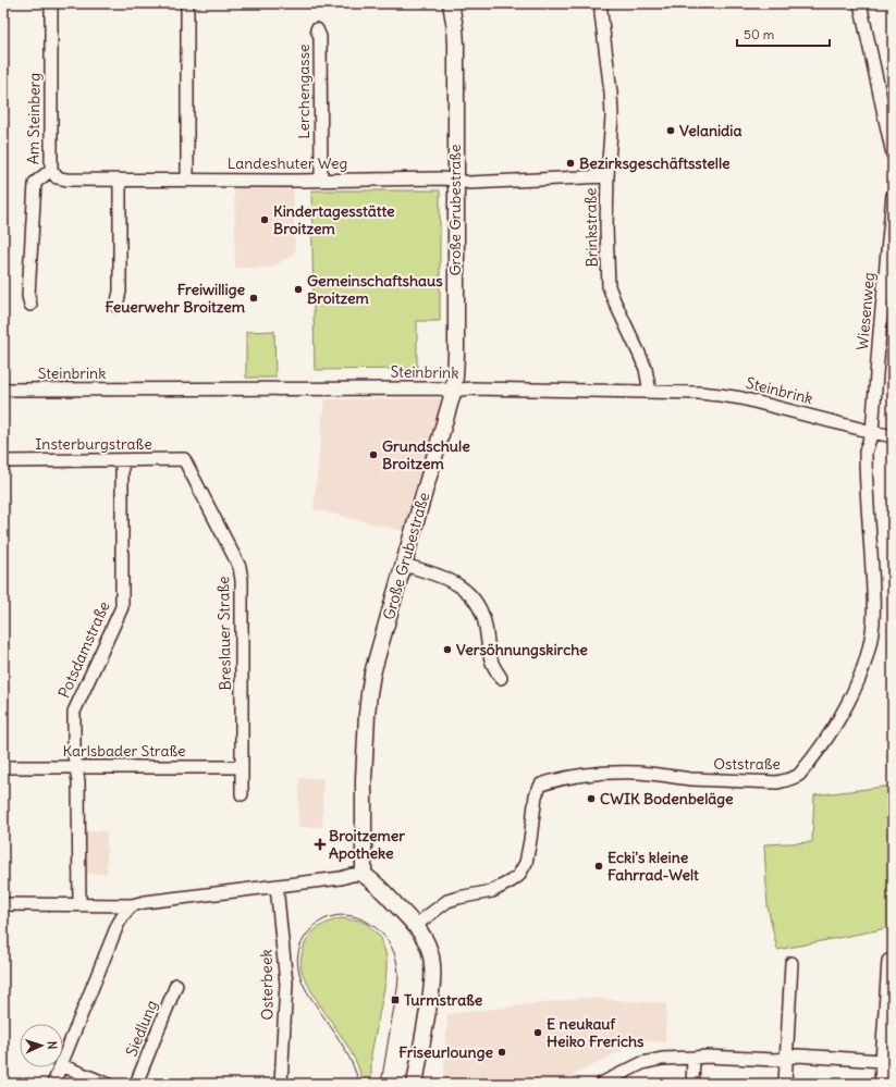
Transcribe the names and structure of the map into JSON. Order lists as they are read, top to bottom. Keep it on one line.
{"streets":{"street":["Lerchengasse","Am Steinberg","Landeshuter Weg","Große Grubestraße","Brinkstraße","Wiesenweg","Steinbrink","Insterburgstraße","Breslauer Straße","Potsdamstraße","Karlsbader Straße","Oststraße","Osterbeek","Siedlung"]},"crossings":[["Lerchengasse","Landeshuter Weg"],["Am Steinberg","Landeshuter Weg"],["Landeshuter Weg","Große Grubestraße"],["Landeshuter Weg","Brinkstraße"],["Große Grubestraße","Steinbrink"],["Brinkstraße","Steinbrink"],["Wiesenweg","Steinbrink"],["Wiesenweg","Oststraße"],["Steinbrink","Oststraße"],["Insterburgstraße","Breslauer Straße"],["Insterburgstraße","Potsdamstraße"],["Breslauer Straße","Karlsbader Straße"],["Potsdamstraße","Karlsbader Straße"]],"places":{"other":["Velanidia","Bezirksgeschäftsstelle","Kindertagesstätte Broitzem","Gemeinschaftshaus Broitzem","Freiwillige Feuerwehr Broitzem","Grundschule Broitzem","Versöhnungskirche","CWIK Bodenbeläge","Ecki's kleine Fahrrad-Welt","E neukauf Heiko Frerichs","Friseurlounge"],"health":["Broitzemer Apotheke"],"transit":["Turmstraße"]},"scale_bar":"50 m","north":"right"}
